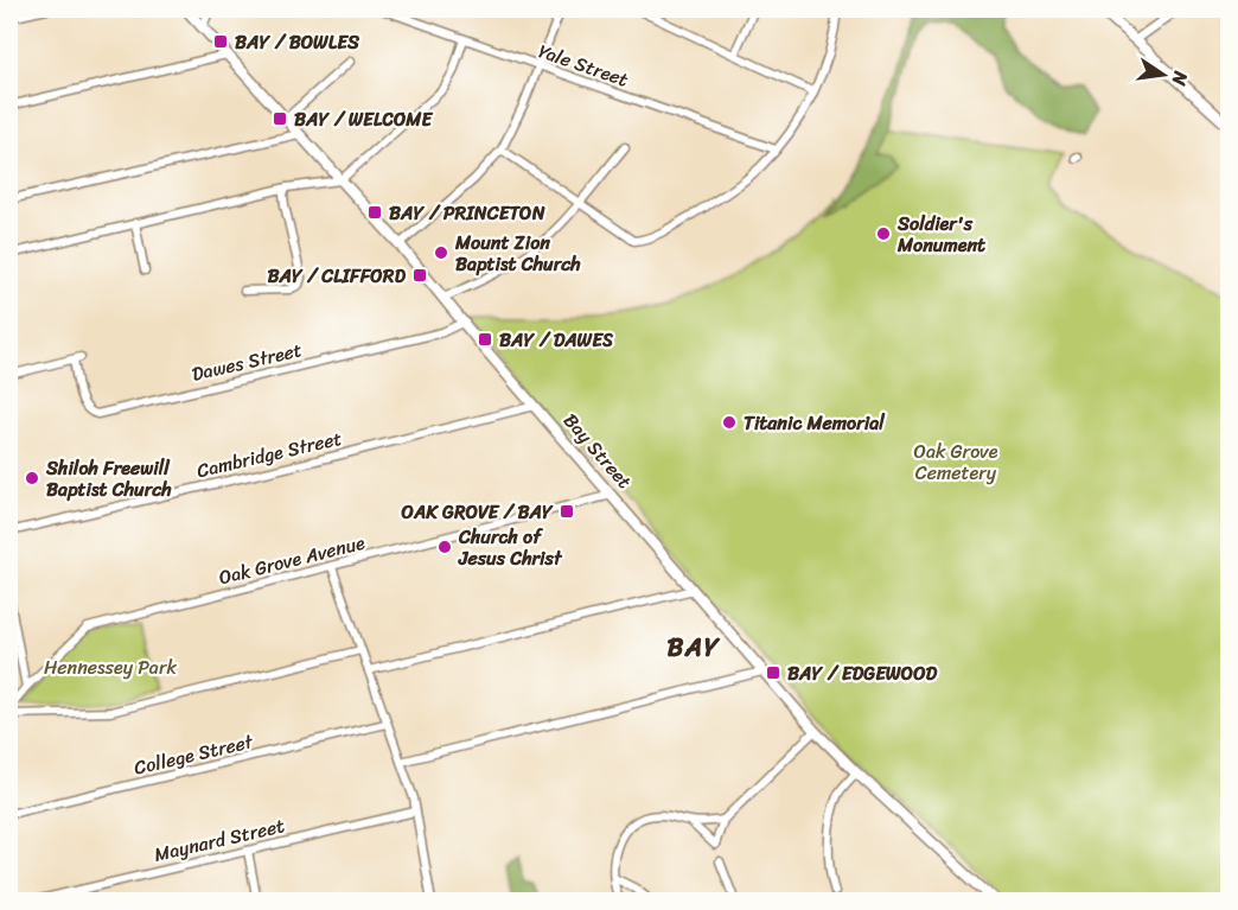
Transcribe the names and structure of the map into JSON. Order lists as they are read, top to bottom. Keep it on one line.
{"streets":{"main road":["Bay Street"],"street":["Yale Street","Dawes Street","Cambridge Street","Oak Grove Avenue","College Street","Maynard Street"]},"crossings":[["Dawes Street","Bay Street"],["Bay Street","Cambridge Street"],["Bay Street","Oak Grove Avenue"]],"districts":["BAY"],"parks":["Oak Grove Cemetery","Hennessey Park"],"places":{"transit":["BAY / BOWLES","BAY / WELCOME","BAY / PRINCETON","BAY / CLIFFORD","BAY / DAWES","OAK GROVE / BAY","BAY / EDGEWOOD"],"other":["Soldier's Monument","Mount Zion Baptist Church","Titanic Memorial","Shiloh Freewill Baptist Church","Church of Jesus Christ"]},"north":"right"}
